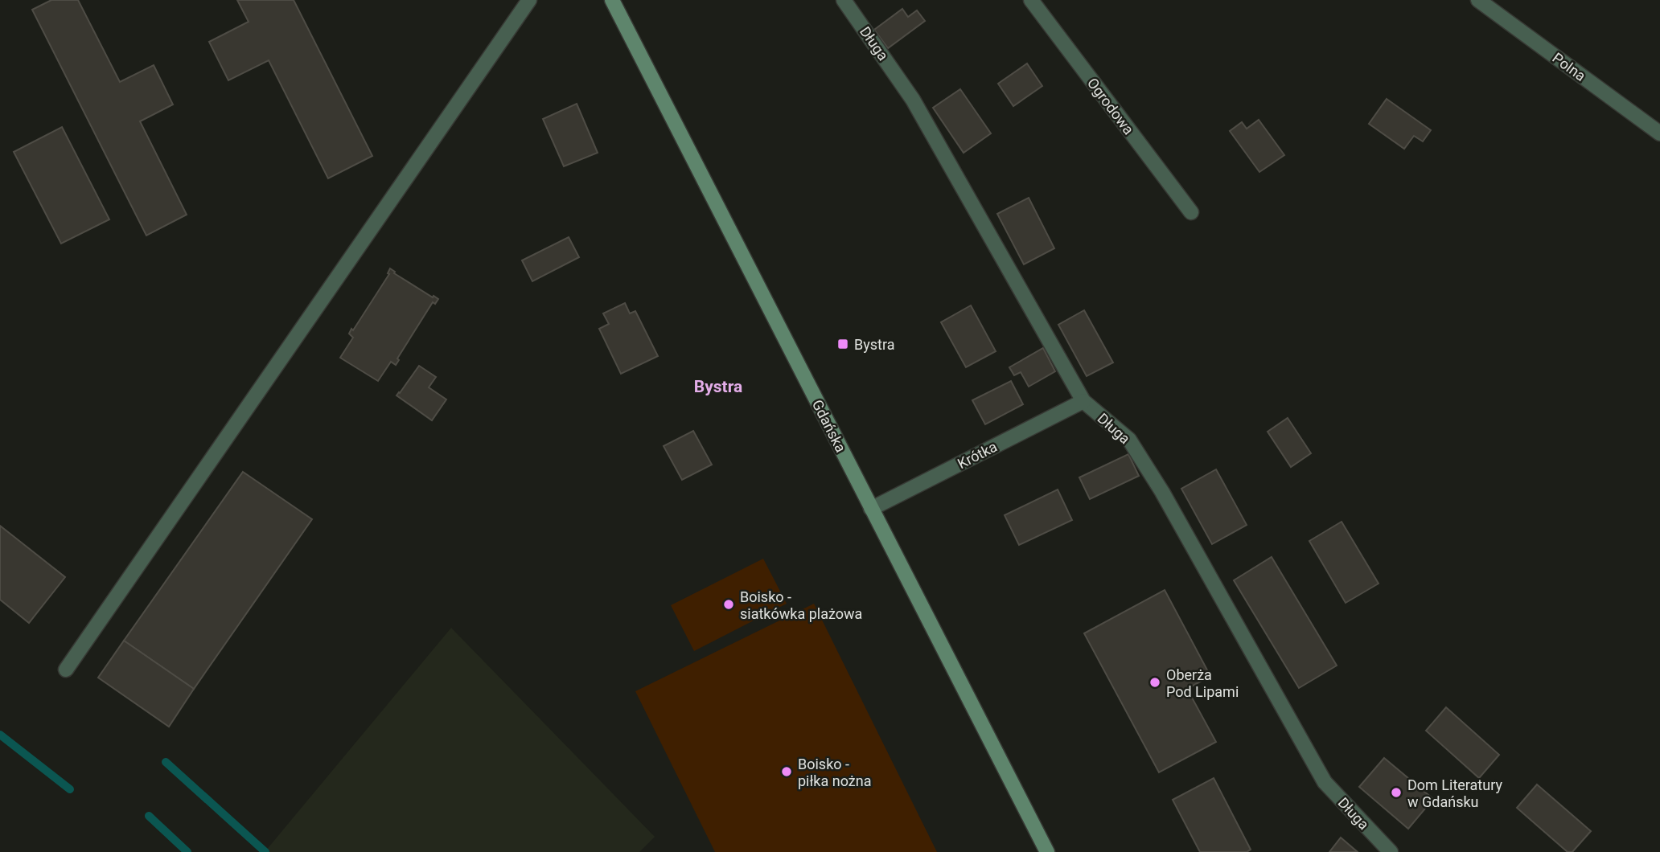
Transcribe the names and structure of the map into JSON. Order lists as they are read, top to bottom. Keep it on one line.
{"streets":{"street":["Długa","Polna","Ogrodowa","Gdańska","Krótka"]},"crossings":[["Długa","Krótka"],["Gdańska","Krótka"]],"districts":["Bystra"],"places":{"transit":["Bystra"],"other":["Boisko - siatkówka plażowa","Oberża Pod Lipami","Boisko - piłka nożna","Dom Literatury w Gdańsku"]}}
